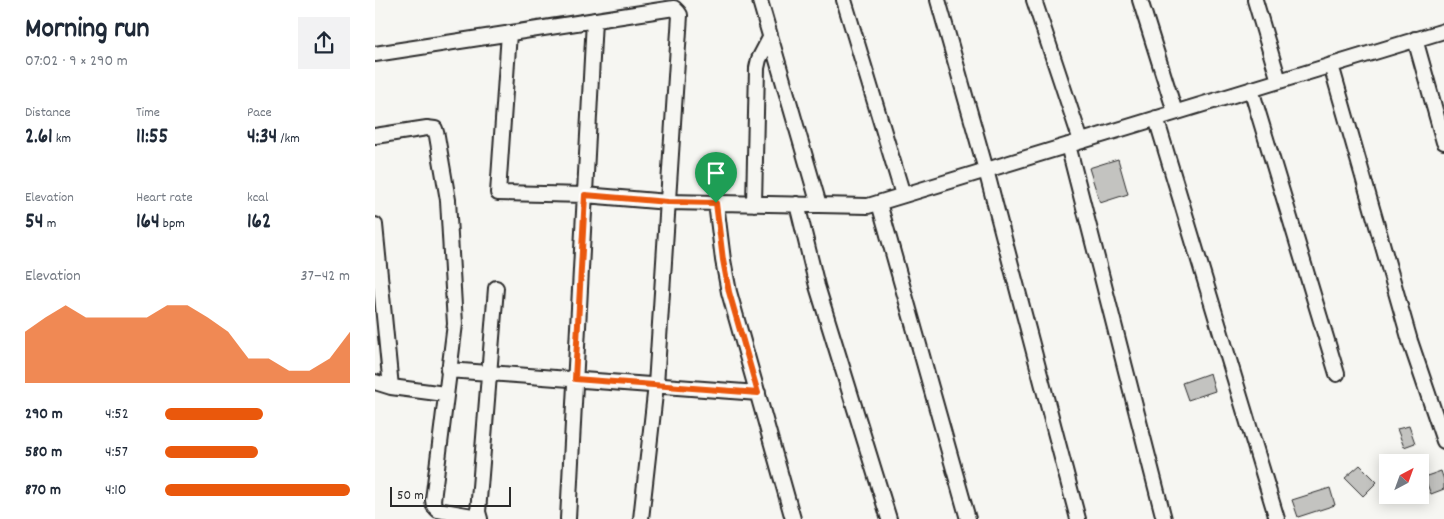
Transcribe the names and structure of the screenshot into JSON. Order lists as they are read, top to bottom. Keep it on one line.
{"scale_bar":"50 m","north":"top right","page":{"heading":["Morning run","07:02 · 9 × 290 m"],"stats":[["Distance","2.61 km"],["Time","11:55"],["Pace","4:34 /km"],["Elevation","54 m"],["Heart rate","164 bpm"],["kcal","162"]],"chart":["Elevation","37–42 m"],"list":[{"name":"290 m","note":"4:52"},{"name":"580 m","note":"4:57"},{"name":"870 m","note":"4:10"}],"scale":"50 m"}}
